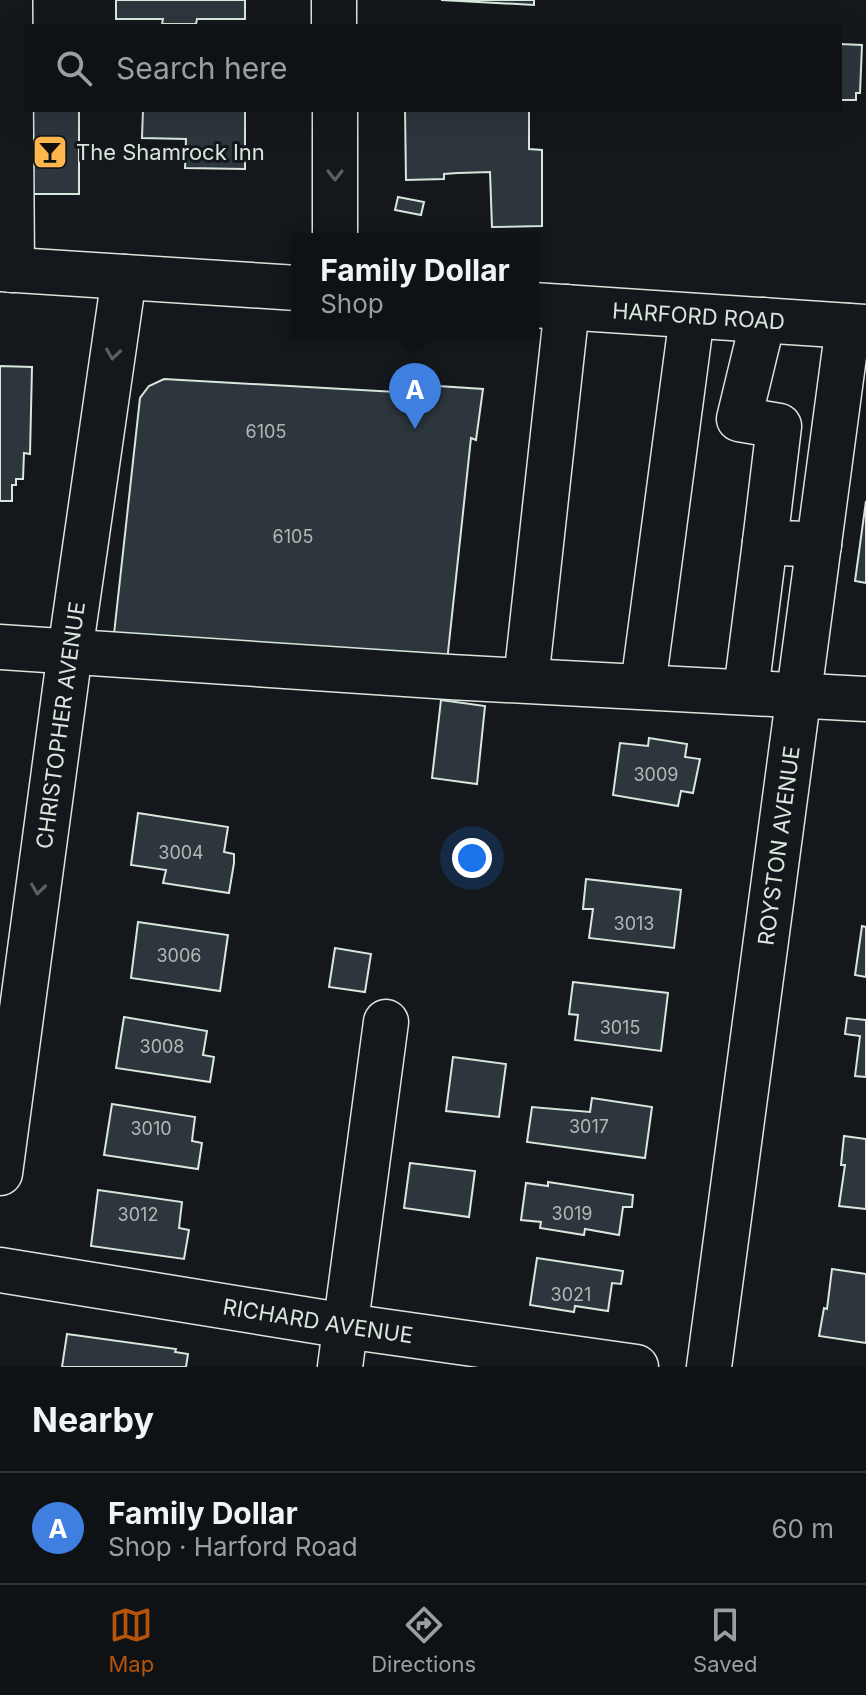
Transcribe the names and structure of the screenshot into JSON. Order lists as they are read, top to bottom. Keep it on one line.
{"streets":{"street":["HARFORD ROAD","CHRISTOPHER AVENUE","ROYSTON AVENUE","RICHARD AVENUE"]},"crossings":[["HARFORD ROAD","ROYSTON AVENUE"]],"one_way":["CHRISTOPHER AVENUE"],"places":{"bar":["The Shamrock Inn"]},"house_numbers":["6105","6105","3009","3004","3013","3006","3015","3008","3017","3010","3019","3012","3021"],"page":{"search":"Search here","popup":["Family Dollar","Shop"],"pins":"A","heading":"Nearby","list":[{"mark":"A","name":"Family Dollar","note":"Shop · Harford Road","value":"60 m"}],"nav":["Map","Directions","Saved"]}}
